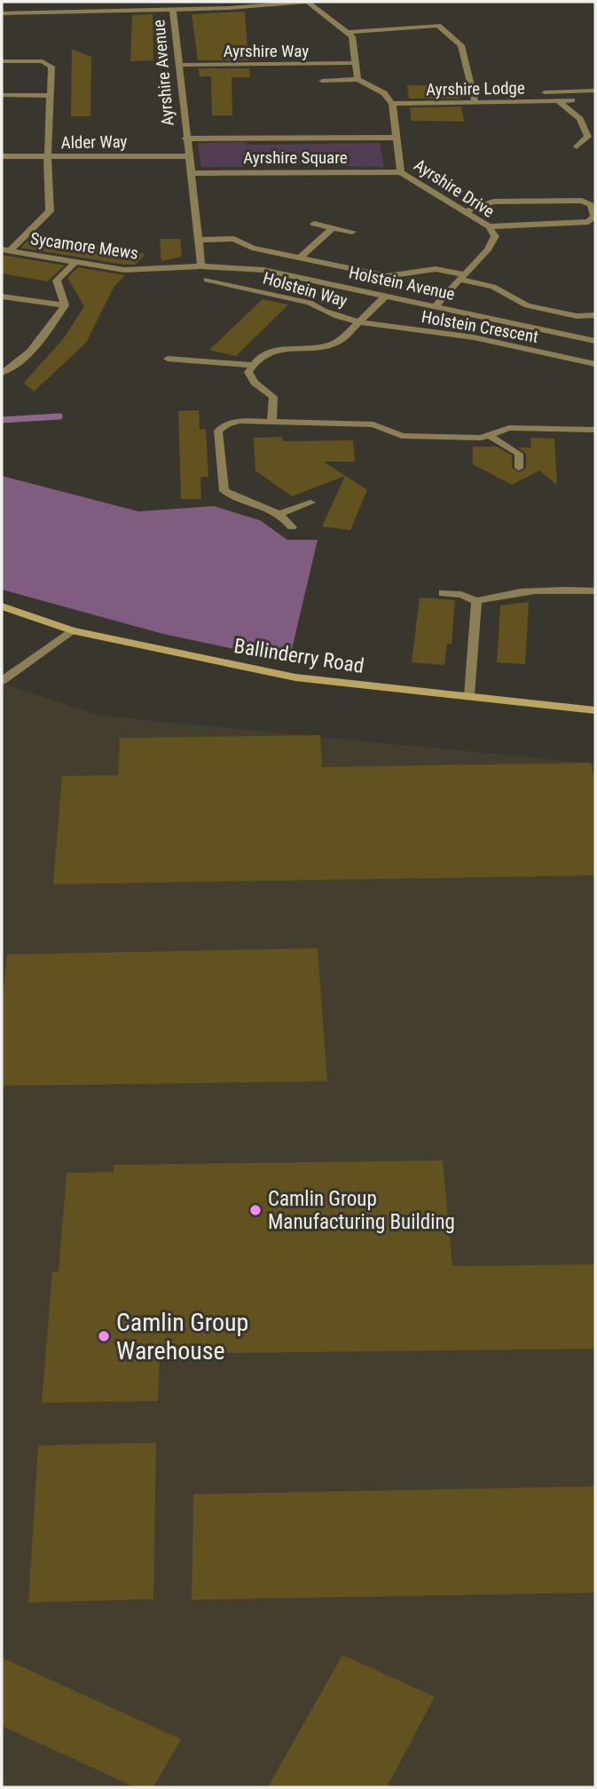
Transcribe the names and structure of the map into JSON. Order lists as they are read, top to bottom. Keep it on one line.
{"streets":{"main road":["Ballinderry Road"],"street":["Ayrshire Way","Ayrshire Avenue","Ayrshire Lodge","Alder Way","Ayrshire Square","Ayrshire Drive","Sycamore Mews","Holstein Avenue","Holstein Way","Holstein Crescent"]},"crossings":[["Ayrshire Way","Ayrshire Avenue"],["Ayrshire Avenue","Alder Way"],["Ayrshire Avenue","Ayrshire Square"],["Ayrshire Avenue","Sycamore Mews"],["Ayrshire Avenue","Holstein Avenue"],["Ayrshire Lodge","Ayrshire Drive"],["Ayrshire Square","Ayrshire Drive"],["Ayrshire Drive","Holstein Avenue"],["Sycamore Mews","Holstein Avenue"],["Holstein Way","Holstein Crescent"]],"places":["Camlin Group Manufacturing Building","Camlin Group Warehouse"]}
